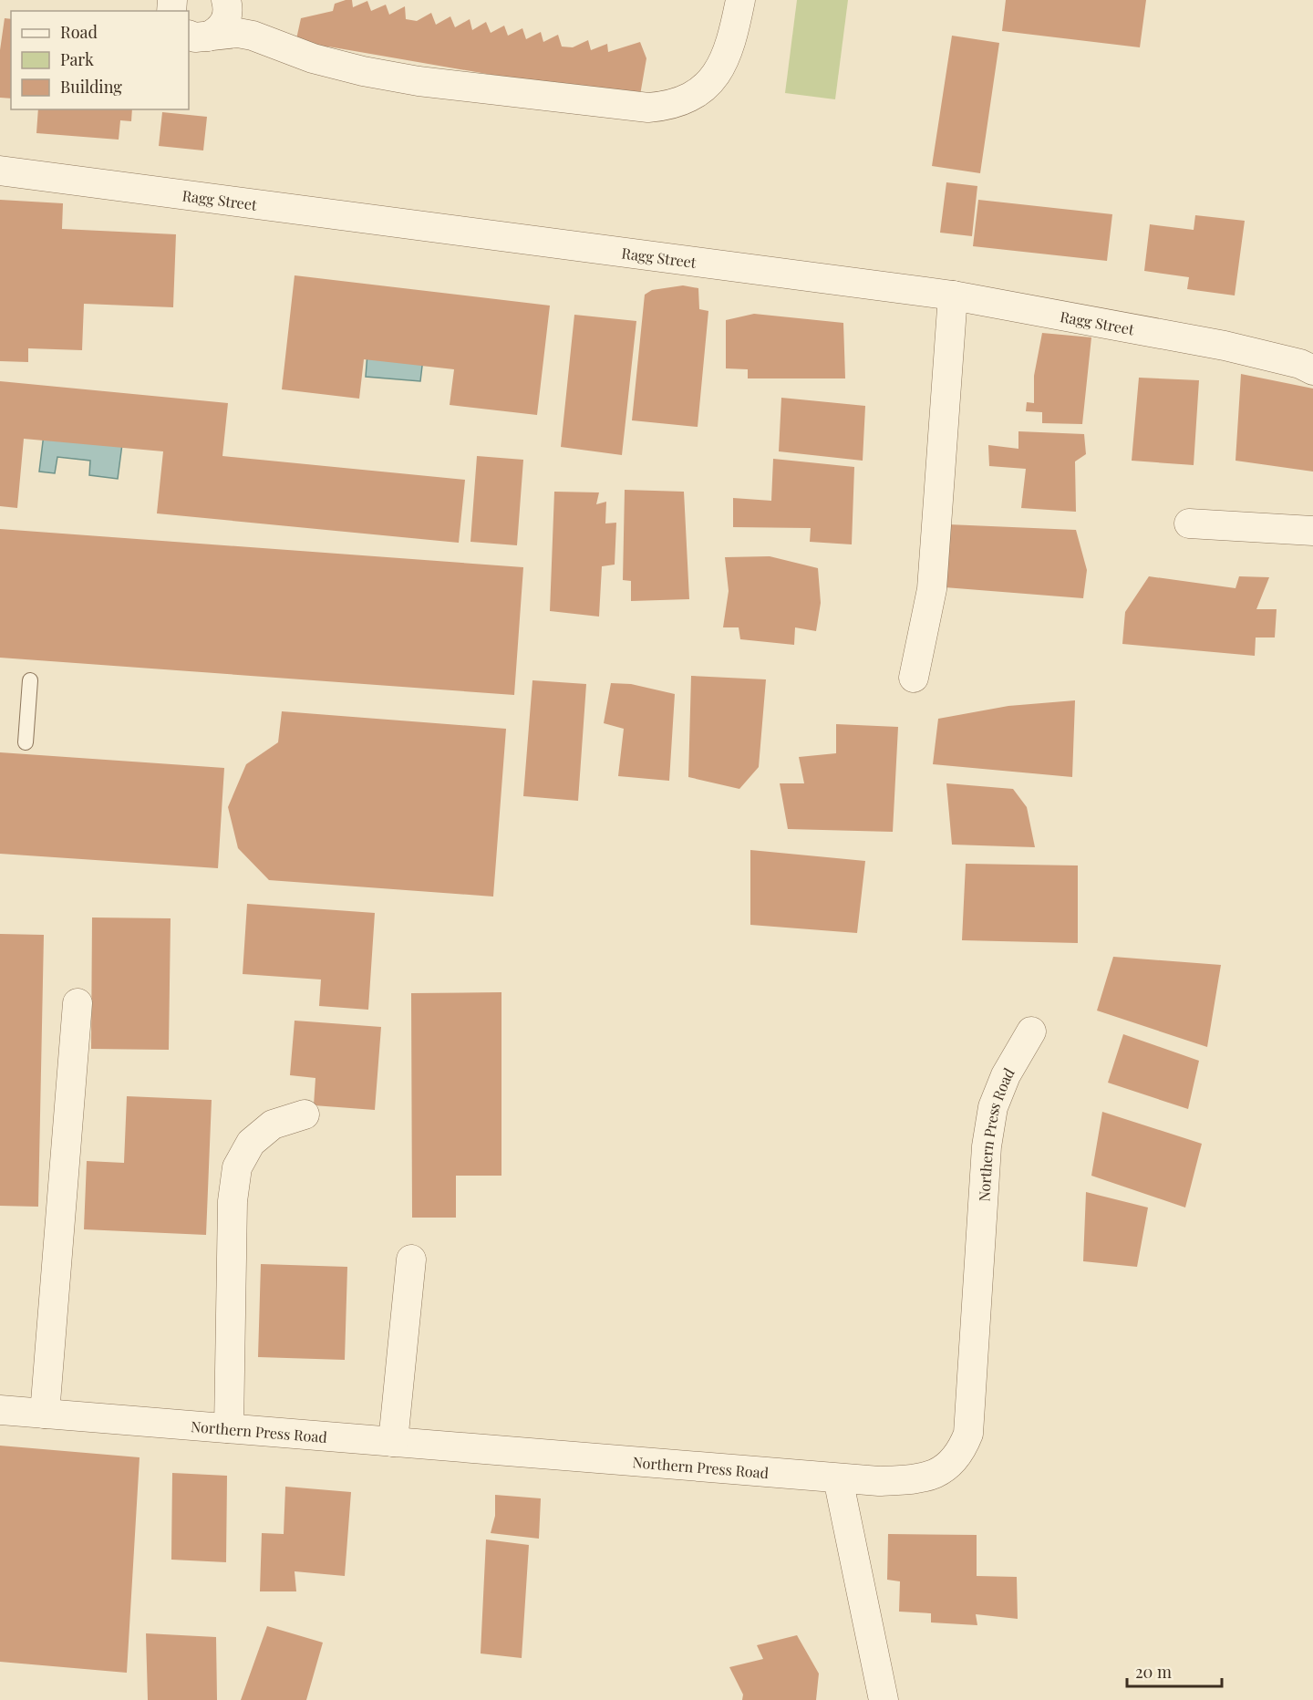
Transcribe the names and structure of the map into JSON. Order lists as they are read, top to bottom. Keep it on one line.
{"streets":{"street":["Ragg Street","Northern Press Road"]},"legend":["Road","Park","Building"],"scale_bar":"20 m"}
